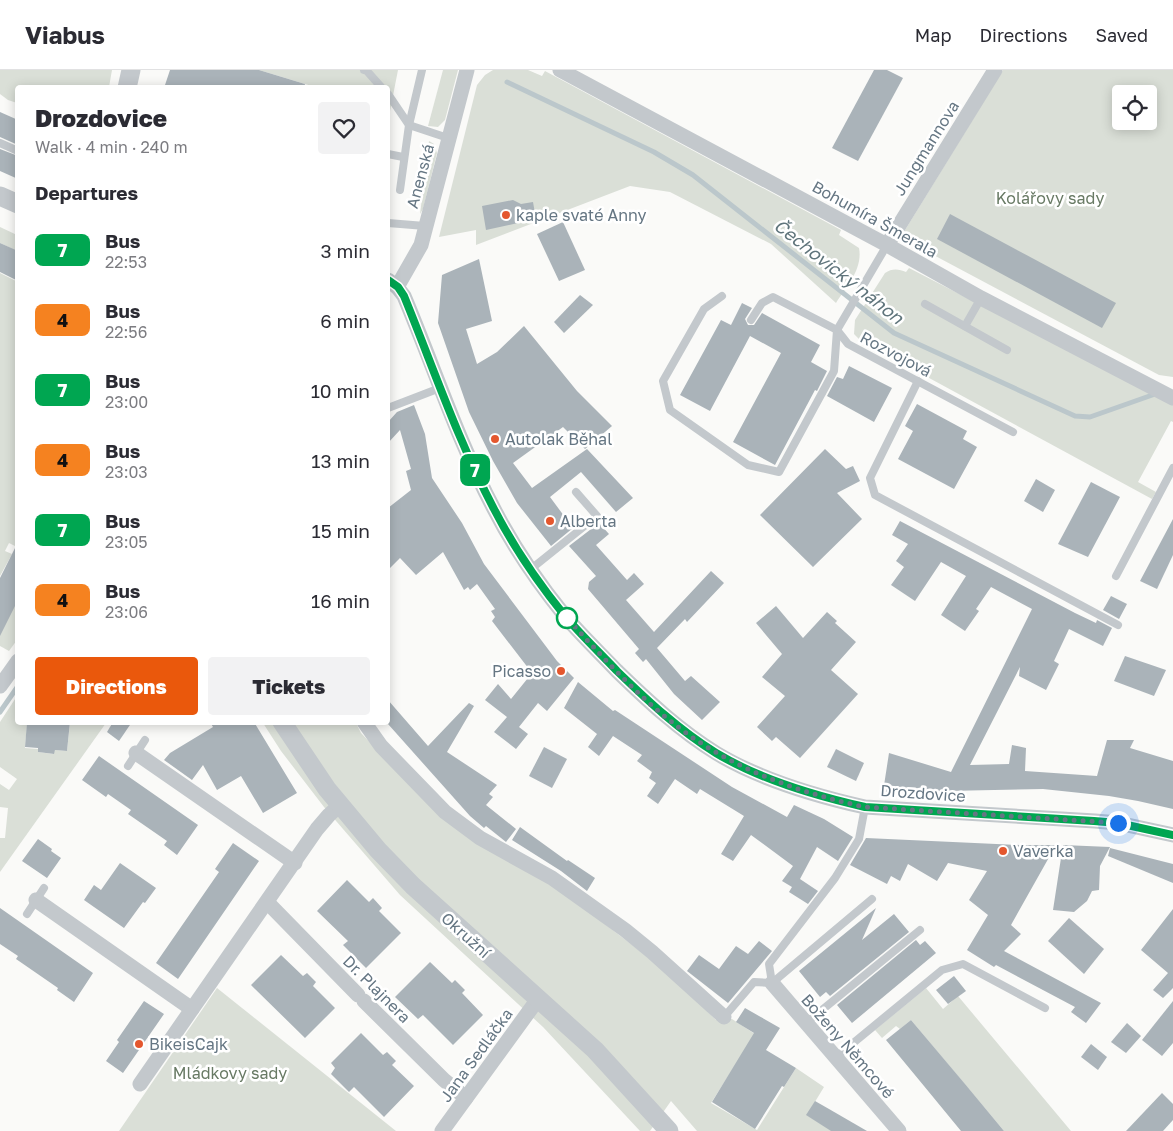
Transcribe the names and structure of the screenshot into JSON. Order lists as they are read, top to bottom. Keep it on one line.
{"streets":{"street":["Jungmannova","Anenská","Bohumíra Šmerala","Drozdovice","Okružní","Dr. Plajnera","Boženy Němcové","Jana Sedláčka"],"lane":["Rozvojová"]},"crossings":[["Jungmannova","Bohumíra Šmerala"],["Anenská","Drozdovice"],["Okružní","Jana Sedláčka"],["Dr. Plajnera","Jana Sedláčka"]],"water":["Čechovický náhon"],"parks":["Kolářovy sady","Mládkovy sady"],"places":["kaple svaté Anny","Autolak Běhal","Alberta","Picasso","Vaverka","BikeisCajk"],"lines":["bus line 7"],"page":{"header":"Viabus","nav":["Map","Directions","Saved"],"on_map":"7","heading":[["Drozdovice","Walk · 4 min · 240 m"],"Departures"],"list":[{"mark":"7","name":"Bus","note":"22:53","value":"3 min"},{"mark":"4","name":"Bus","note":"22:56","value":"6 min"},{"mark":"7","name":"Bus","note":"23:00","value":"10 min"},{"mark":"4","name":"Bus","note":"23:03","value":"13 min"},{"mark":"7","name":"Bus","note":"23:05","value":"15 min"},{"mark":"4","name":"Bus","note":"23:06","value":"16 min"}],"buttons":["Directions","Tickets"]}}
